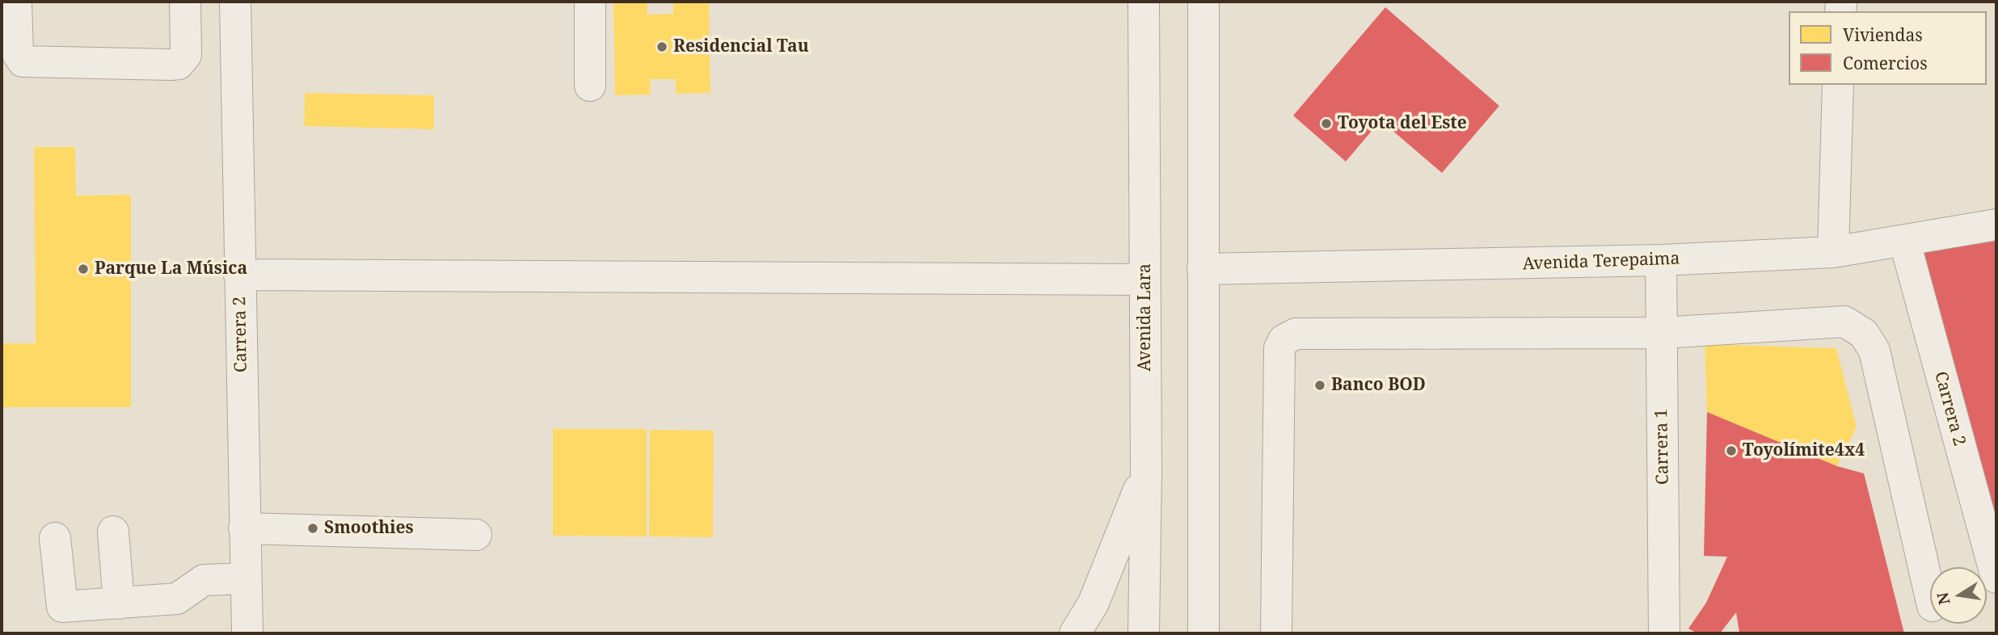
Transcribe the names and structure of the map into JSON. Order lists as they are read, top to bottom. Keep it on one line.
{"streets":{"street":["Avenida Terepaima","Avenida Lara","Carrera 2","Carrera 1"]},"crossings":[["Avenida Terepaima","Carrera 2"],["Avenida Terepaima","Carrera 1"]],"places":["Residencial Tau","Toyota del Este","Parque La Música","Banco BOD","Toyolímite4x4","Smoothies"],"legend":["Viviendas","Comercios"],"north":"left"}
